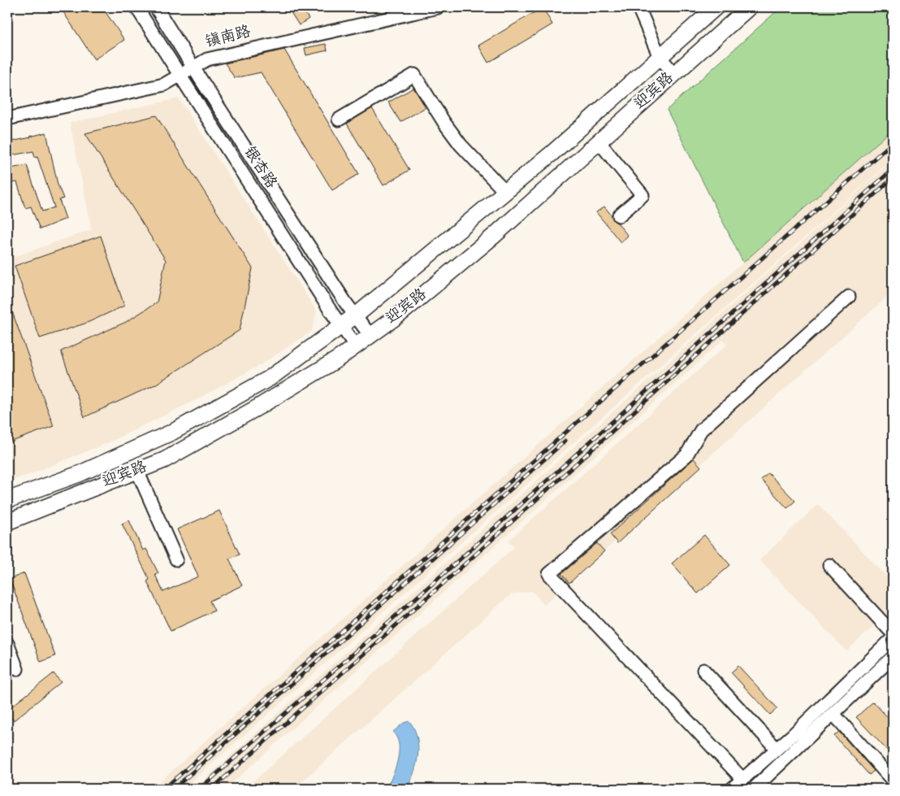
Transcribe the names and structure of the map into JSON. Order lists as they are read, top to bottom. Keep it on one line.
{"streets":{"main road":["迎宾路"],"street":["镇南路","银杏路"]},"crossings":[["镇南路","银杏路"],["迎宾路","银杏路"]]}
